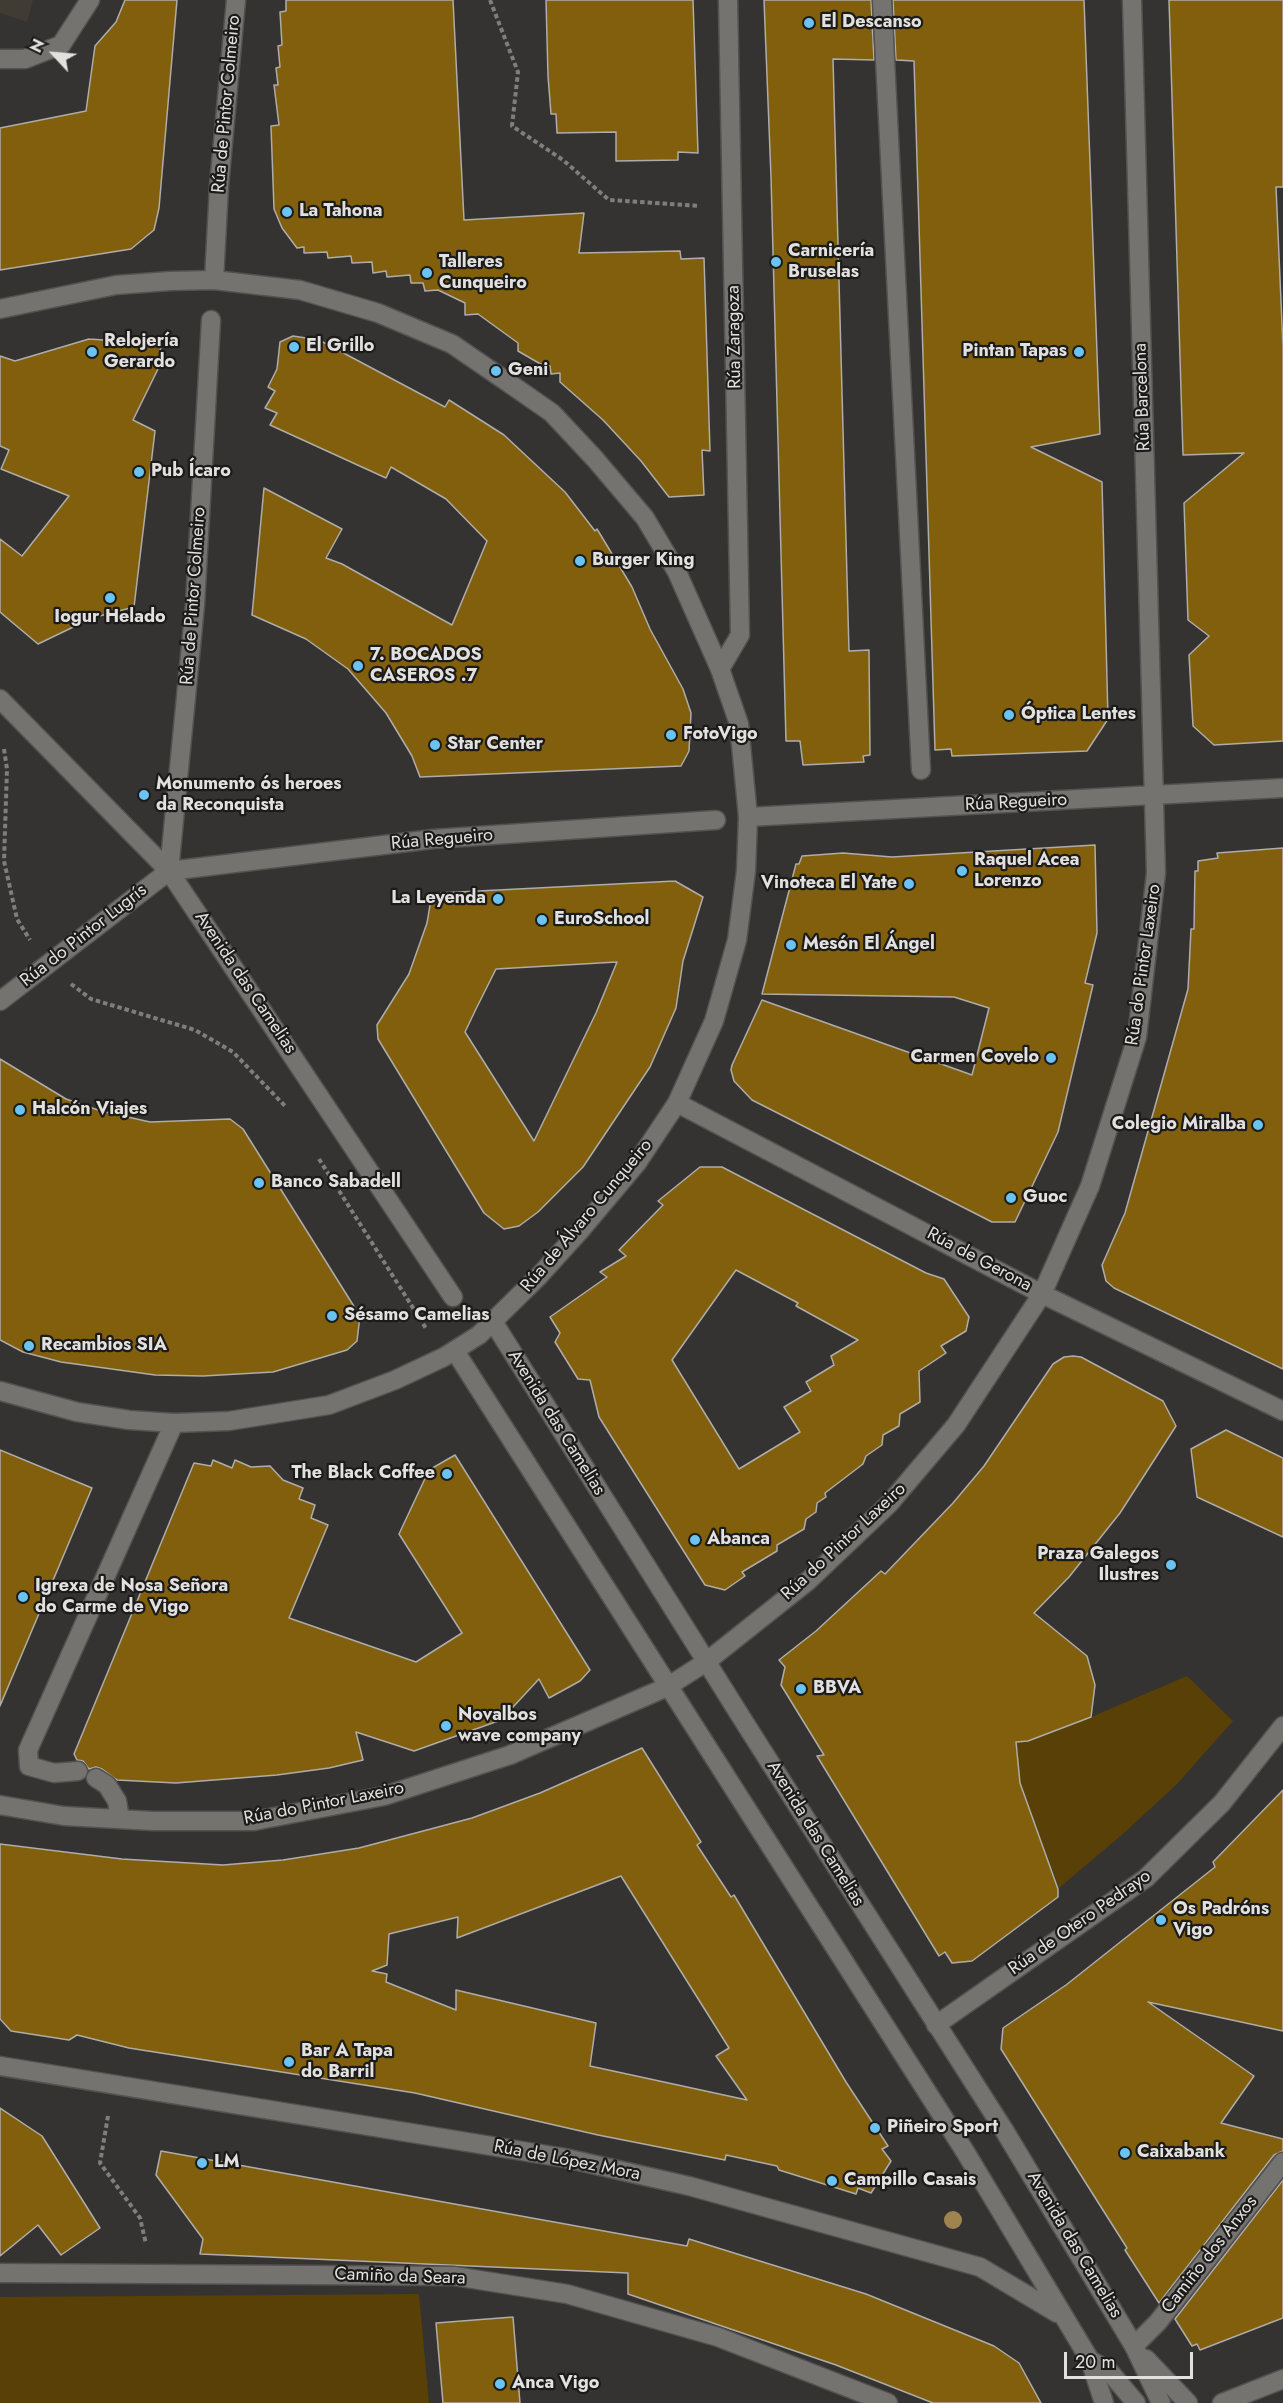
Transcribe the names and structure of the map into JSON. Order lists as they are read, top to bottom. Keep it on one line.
{"streets":{"street":["Rúa de Pintor Colmeiro","Rúa Zaragoza","Rúa Barcelona","Rúa Regueiro","Rúa do Pintor Lugrís","Rúa do Pintor Laxeiro","Avenida das Camelias","Rúa de Álvaro Cunqueiro","Rúa de Gerona","Rúa de Otero Pedrayo","Rúa de López Mora","Camiño dos Anxos","Camiño da Seara"]},"crossings":[["Rúa de Pintor Colmeiro","Rúa Regueiro"],["Rúa de Pintor Colmeiro","Rúa do Pintor Lugrís"],["Rúa de Pintor Colmeiro","Avenida das Camelias"],["Rúa de Pintor Colmeiro","Rúa de Álvaro Cunqueiro"],["Rúa Zaragoza","Rúa de Álvaro Cunqueiro"],["Rúa Barcelona","Rúa Regueiro"],["Rúa Barcelona","Rúa do Pintor Laxeiro"],["Rúa Regueiro","Rúa do Pintor Lugrís"],["Rúa Regueiro","Rúa do Pintor Laxeiro"],["Rúa Regueiro","Avenida das Camelias"],["Rúa Regueiro","Rúa de Álvaro Cunqueiro"],["Rúa do Pintor Lugrís","Avenida das Camelias"],["Rúa do Pintor Laxeiro","Avenida das Camelias"],["Rúa do Pintor Laxeiro","Rúa de Gerona"],["Avenida das Camelias","Rúa de Álvaro Cunqueiro"],["Avenida das Camelias","Rúa de Otero Pedrayo"],["Avenida das Camelias","Camiño dos Anxos"],["Rúa de Álvaro Cunqueiro","Rúa de Gerona"]],"places":["El Descanso","La Tahona","Carnicería Bruselas","Talleres Cunqueiro","El Grillo","Relojería Gerardo","Pintan Tapas","Geni","Pub Ícaro","Burger King","Iogur Helado","7. BOCADOS CASEROS .7","Óptica Lentes","FotoVigo","Star Center","Monumento ós heroes da Reconquista","Raquel Acea Lorenzo","Vinoteca El Yate","La Leyenda","EuroSchool","Mesón El Ángel","Carmen Covelo","Halcón Viajes","Colegio Miralba","Banco Sabadell","Guoc","Sésamo Camelias","Recambios SIA","The Black Coffee","Abanca","Praza Galegos Ilustres","Igrexa de Nosa Señora do Carme de Vigo","BBVA","Novalbos wave company","Os Padróns Vigo","Bar A Tapa do Barril","Piñeiro Sport","Caixabank","LM","Campillo Casais","Anca Vigo"],"scale_bar":"20 m","north":"top left"}
